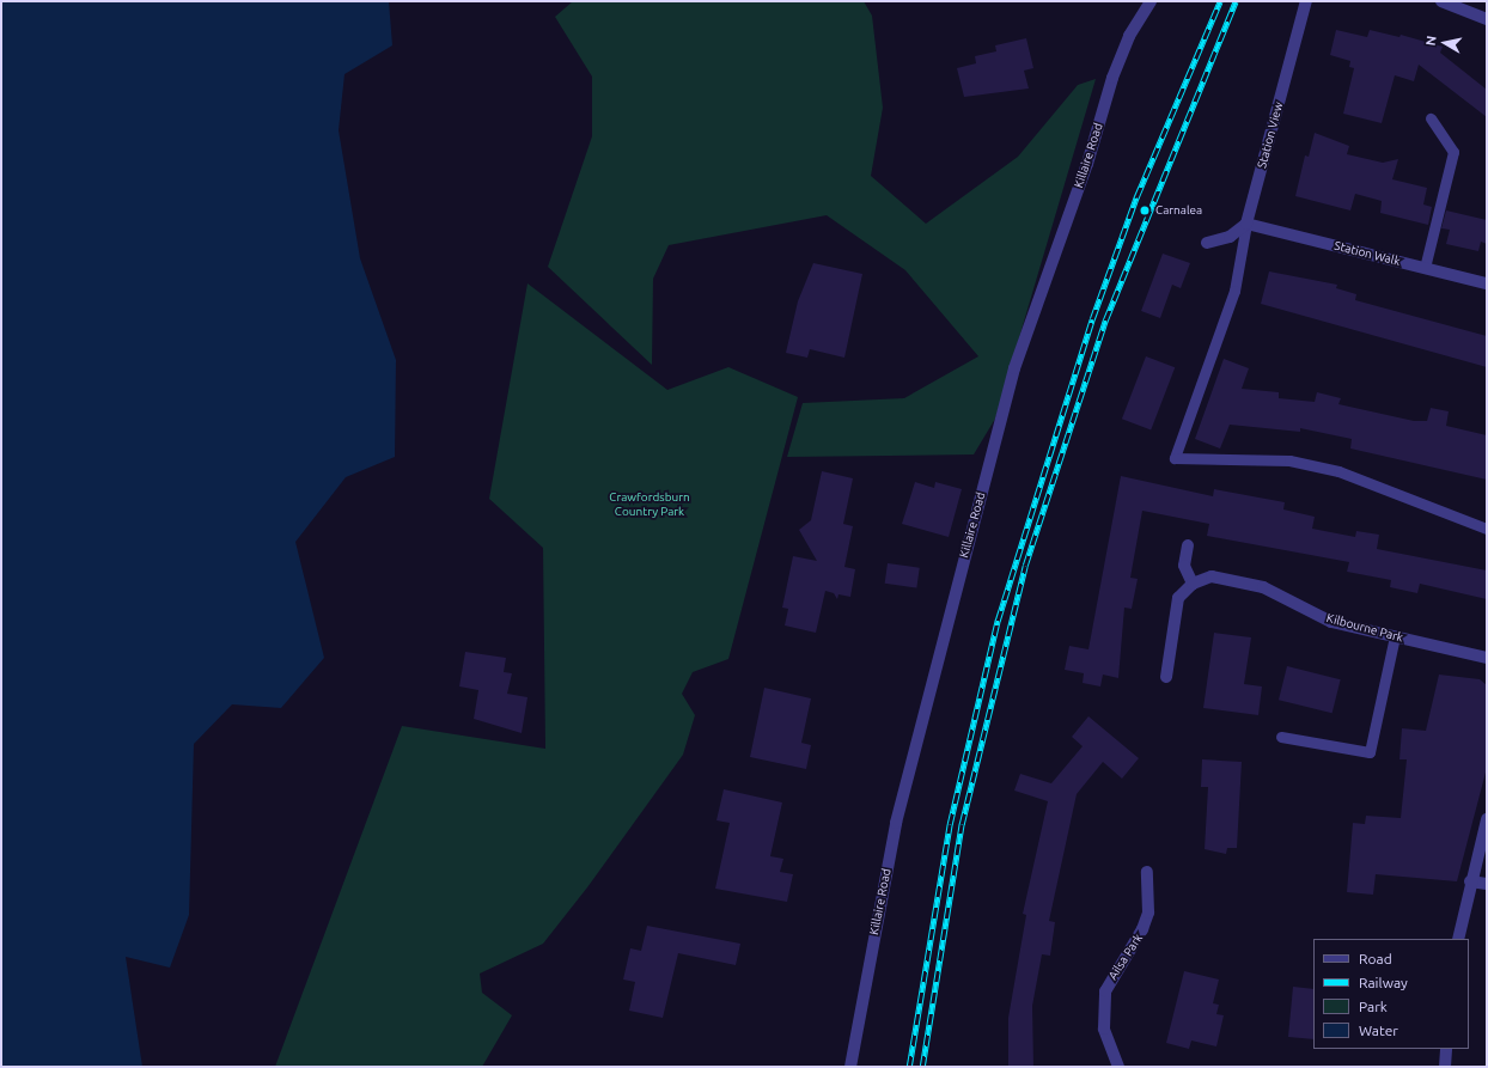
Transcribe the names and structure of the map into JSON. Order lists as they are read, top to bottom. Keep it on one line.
{"streets":{"street":["Station View","Killaire Road","Station Walk","Kilbourne Park","Ailsa Park"]},"crossings":[["Station View","Station Walk"]],"parks":["Crawfordsburn Country Park"],"places":["Carnalea"],"legend":["Road","Railway","Park","Water"],"north":"left"}
